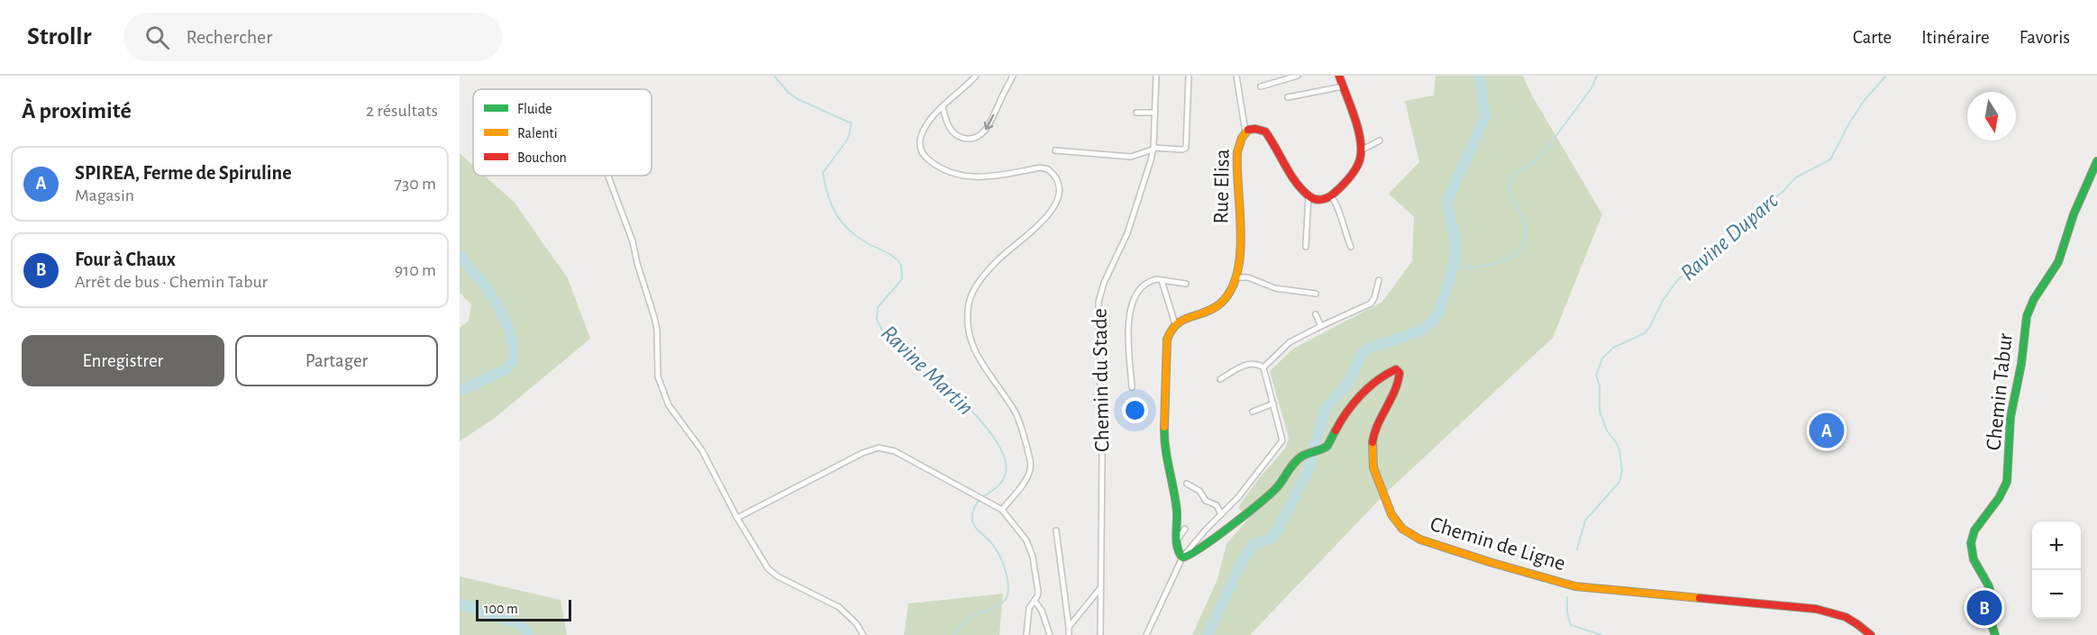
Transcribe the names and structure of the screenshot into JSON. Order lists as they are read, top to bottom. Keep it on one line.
{"streets":{"street":["Rue Elisa","Chemin du Stade","Chemin Tabur","Chemin de Ligne"]},"water":["Ravine Duparc","Ravine Martin"],"legend":["Fluide","Ralenti","Bouchon"],"scale_bar":"100 m","north":"bottom","page":{"header":"Strollr","search":"Rechercher","nav":["Carte","Itinéraire","Favoris"],"heading":["À proximité","2 résultats"],"list":[{"mark":"A","name":"SPIREA, Ferme de Spiruline","note":"Magasin","value":"730 m"},{"mark":"B","name":"Four à Chaux","note":"Arrêt de bus · Chemin Tabur","value":"910 m"}],"buttons":["Enregistrer","Partager"],"pins":["A","B"],"map_buttons":["+","−"],"scale":"100 m"}}
